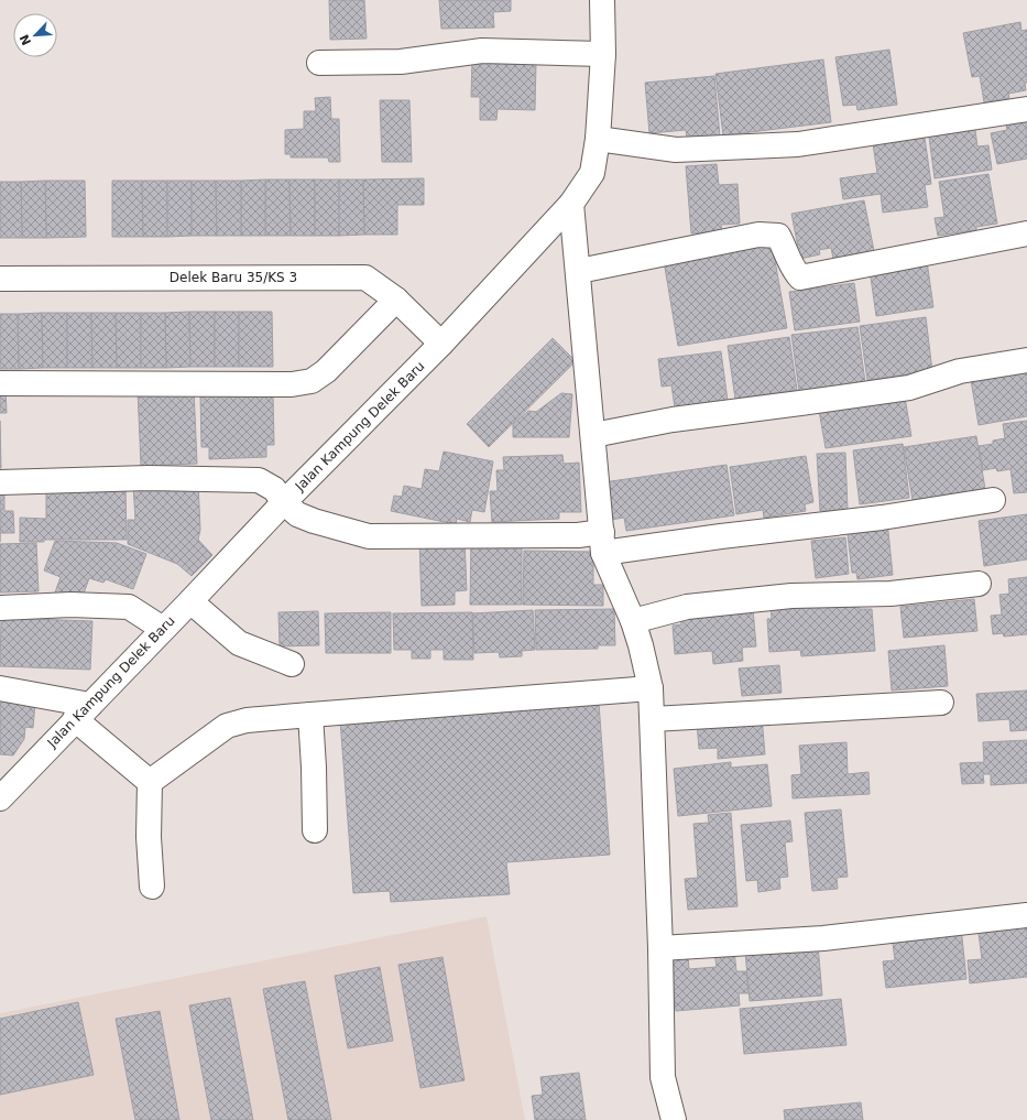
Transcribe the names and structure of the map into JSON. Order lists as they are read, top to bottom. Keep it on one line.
{"streets":{"street":["Delek Baru 35/KS 3","Jalan Kampung Delek Baru"]},"crossings":[["Delek Baru 35/KS 3","Jalan Kampung Delek Baru"]],"north":"bottom left"}
